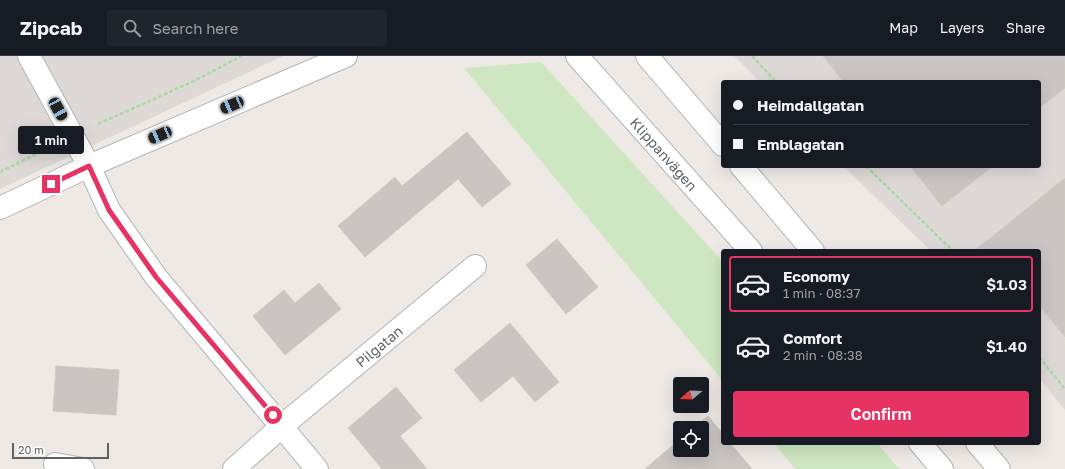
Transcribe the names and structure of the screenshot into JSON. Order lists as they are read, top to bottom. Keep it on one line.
{"streets":{"street":["Klippanvägen","Pilgatan"]},"scale_bar":"20 m","north":"left","page":{"header":"Zipcab","search":"Search here","nav":["Map","Layers","Share"],"banner":["Heimdallgatan","Emblagatan"],"bubble":"1 min","list":[{"name":"Economy","note":"1 min · 08:37","value":"$1.03"},{"name":"Comfort","note":"2 min · 08:38","value":"$1.40"}],"buttons":"Confirm","scale":"20 m"}}
